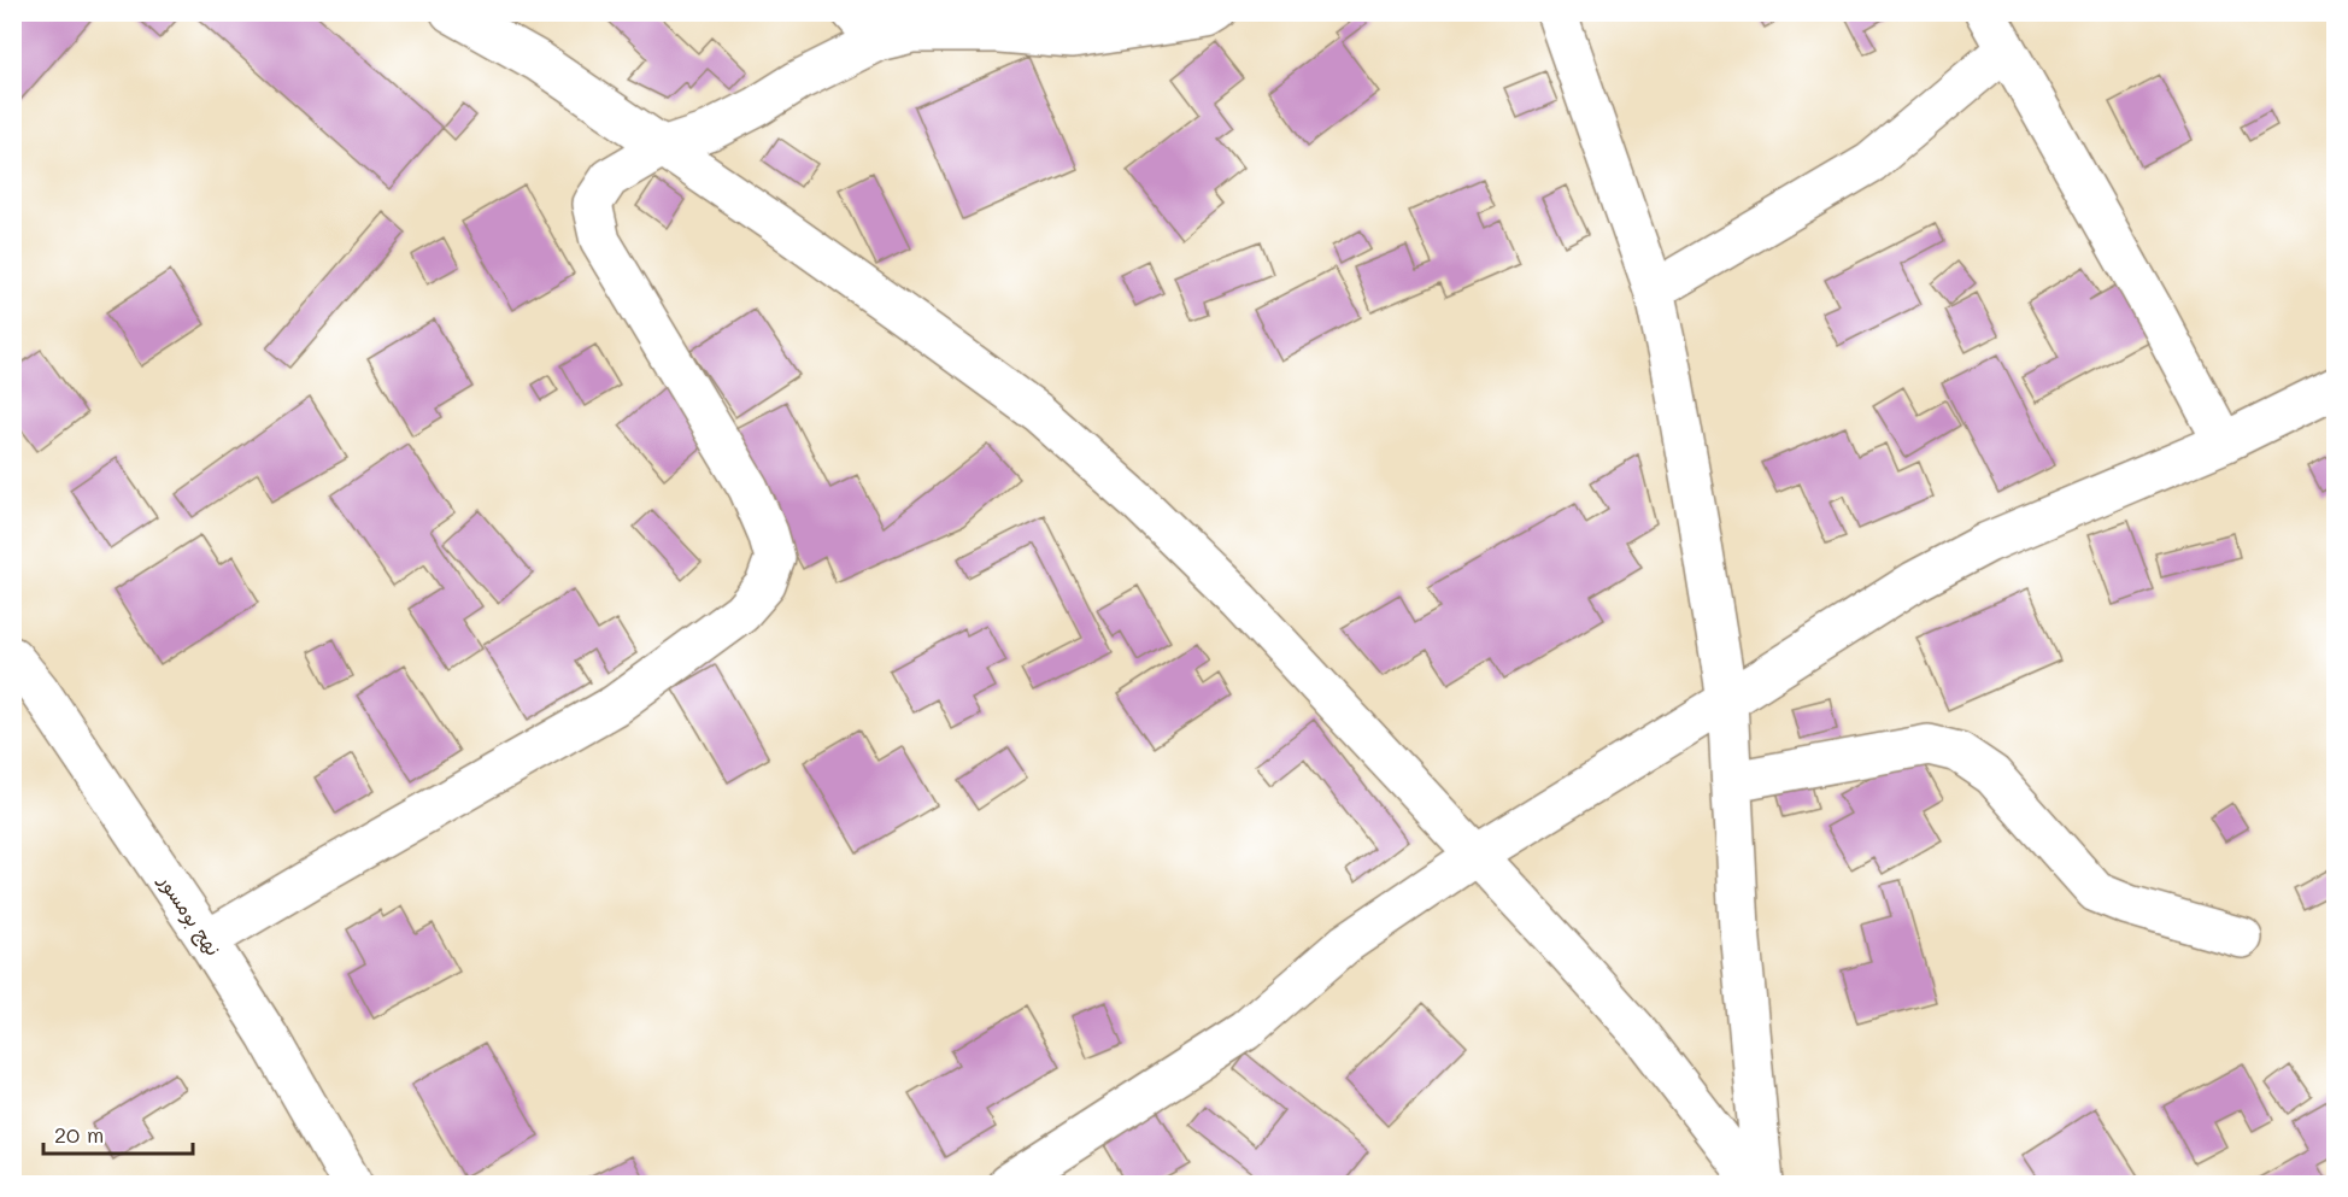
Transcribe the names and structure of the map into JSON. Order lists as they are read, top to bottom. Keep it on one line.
{"streets":{"street":["نهج بومسور"]},"scale_bar":"20 m"}
